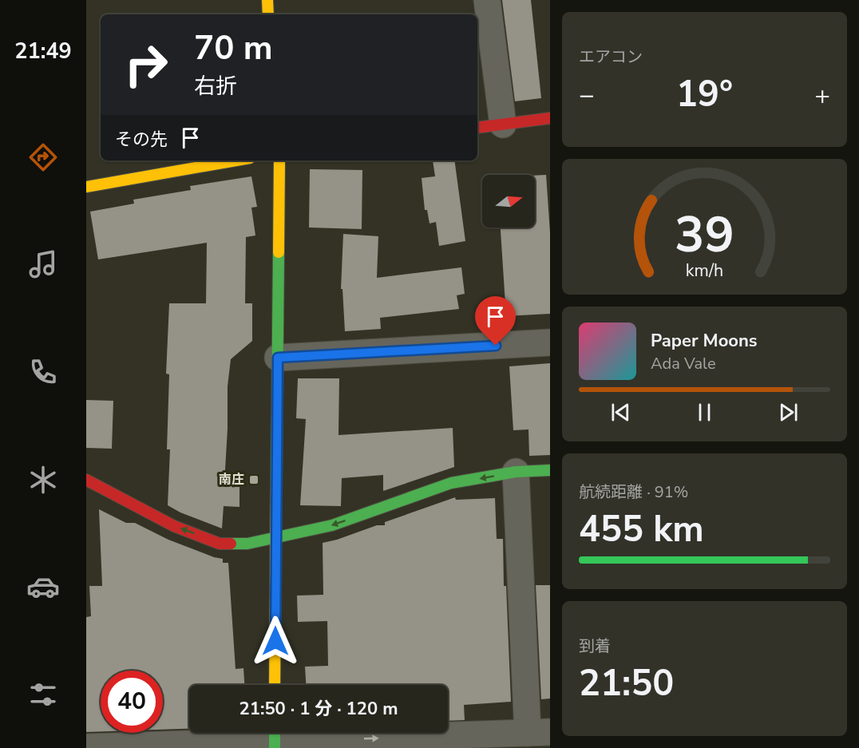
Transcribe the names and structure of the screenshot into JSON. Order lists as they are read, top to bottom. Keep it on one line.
{"places":{"transit":["南庄"]},"north":"right","page":{"tabs":"21:49","tile":["エアコン",["航続距離 · 91%","455 km"],["到着","21:50"]],"turn":["70 m","右折"],"heat":["−","19°","+"],"then":"その先","song":["Paper Moons","Ada Vale"],"limit":"40","trip":"21:50 · 1 分 · 120 m","gauge":["39","km/h"]}}
